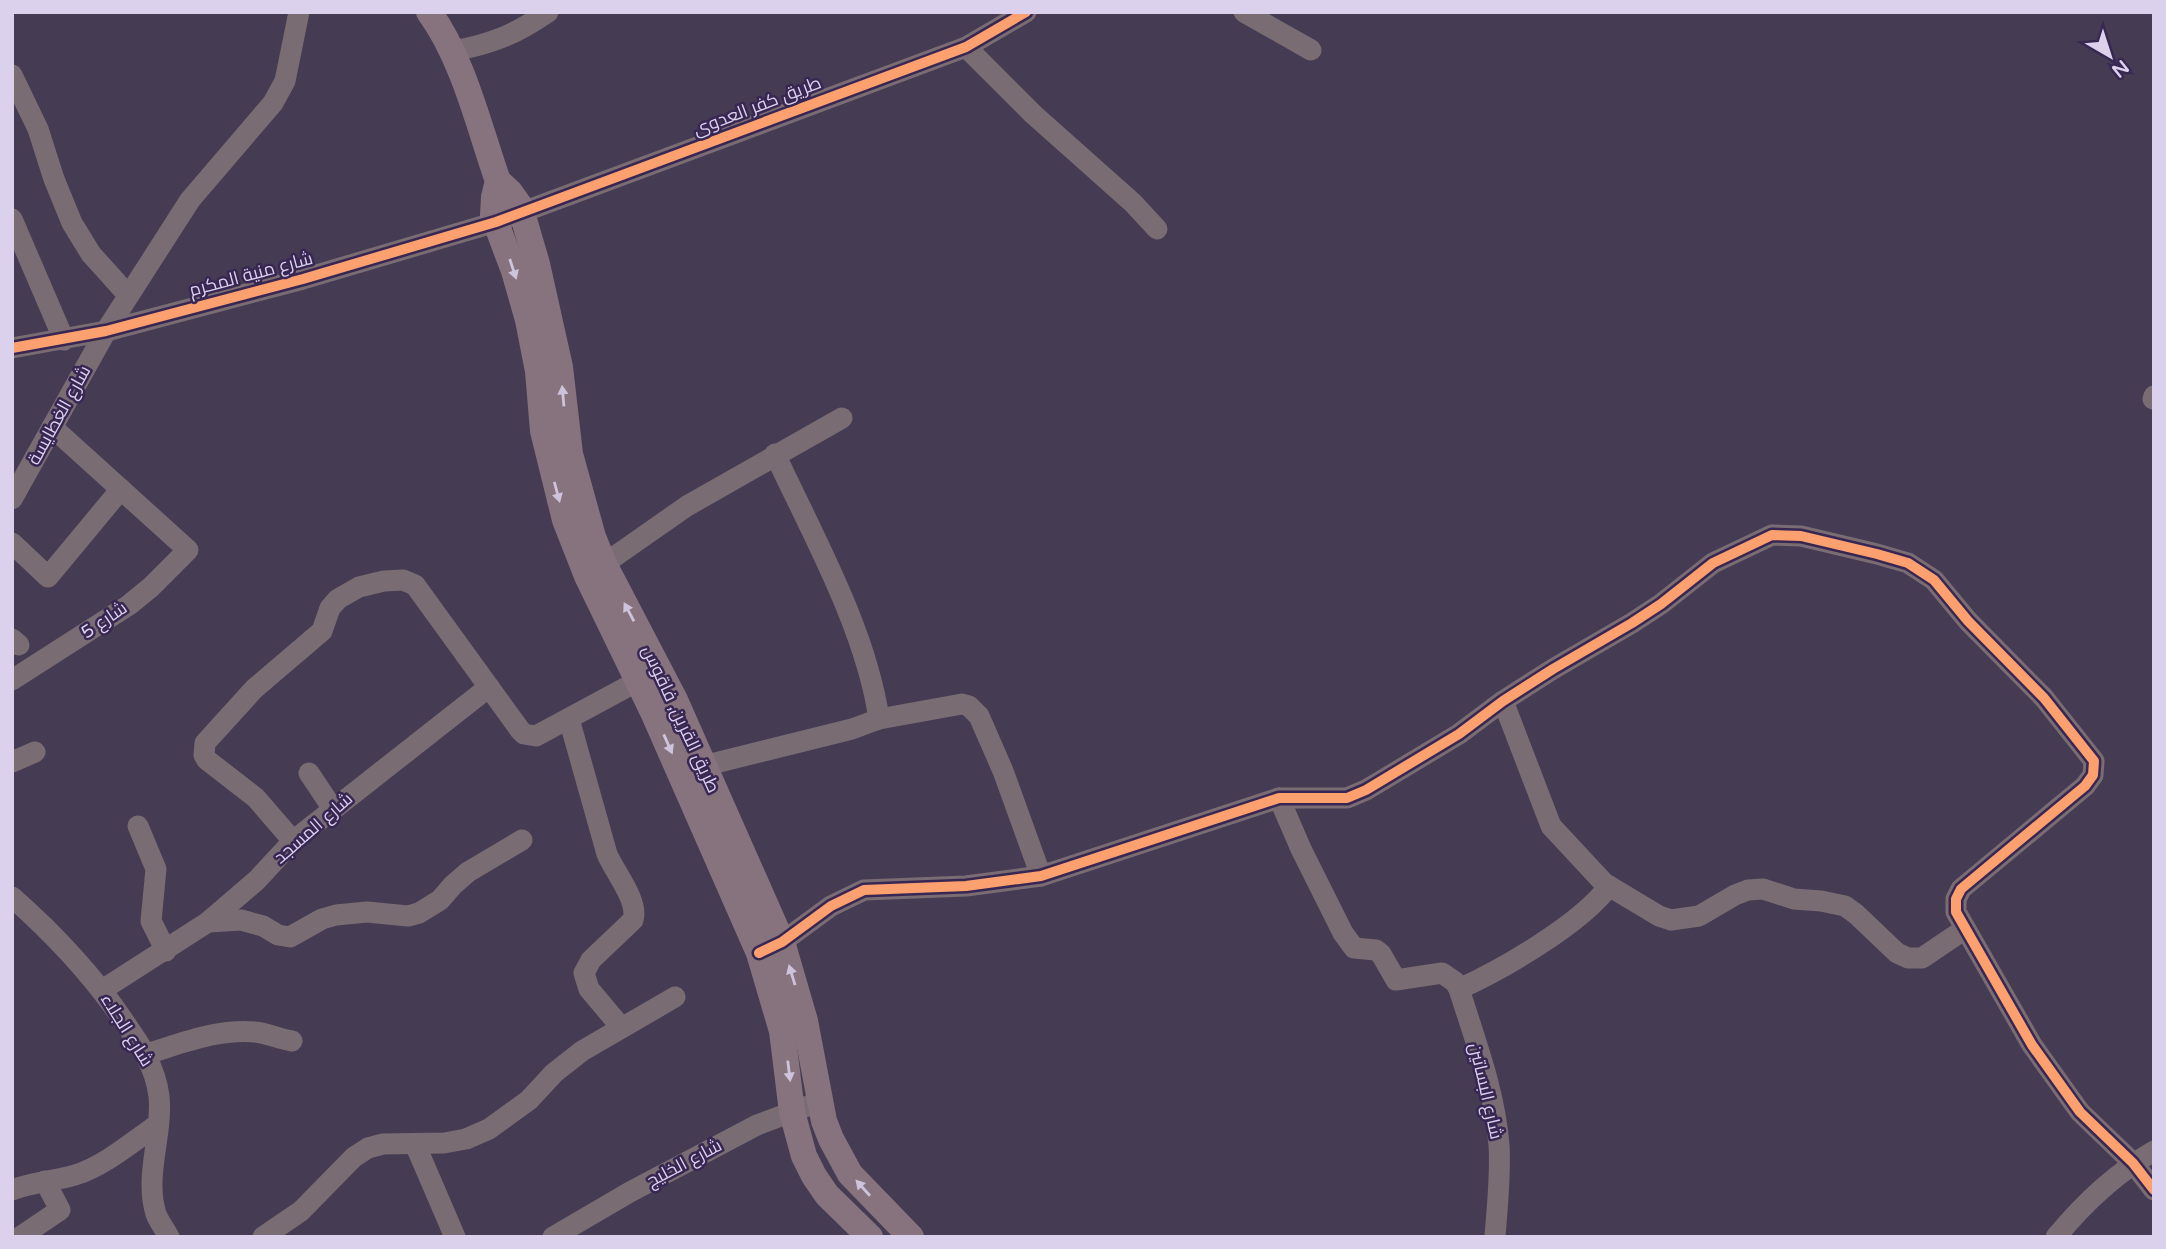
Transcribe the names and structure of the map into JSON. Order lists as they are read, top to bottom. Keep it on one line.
{"streets":{"main road":["طريق القرين, فاقوس"],"street":["طريق كفر العدوى","شارع منية المكرم","شارع الغطايسة","شارع 5","شارع المسجد","شارع الجلاء","شارع البساتين","شارع الخليج"]},"crossings":[["طريق كفر العدوى","شارع منية المكرم"],["طريق كفر العدوى","طريق القرين, فاقوس"],["شارع منية المكرم","شارع الغطايسة"],["شارع منية المكرم","طريق القرين, فاقوس"],["طريق القرين, فاقوس","شارع الخليج"],["شارع المسجد","شارع الجلاء"]],"north":"bottom right"}
